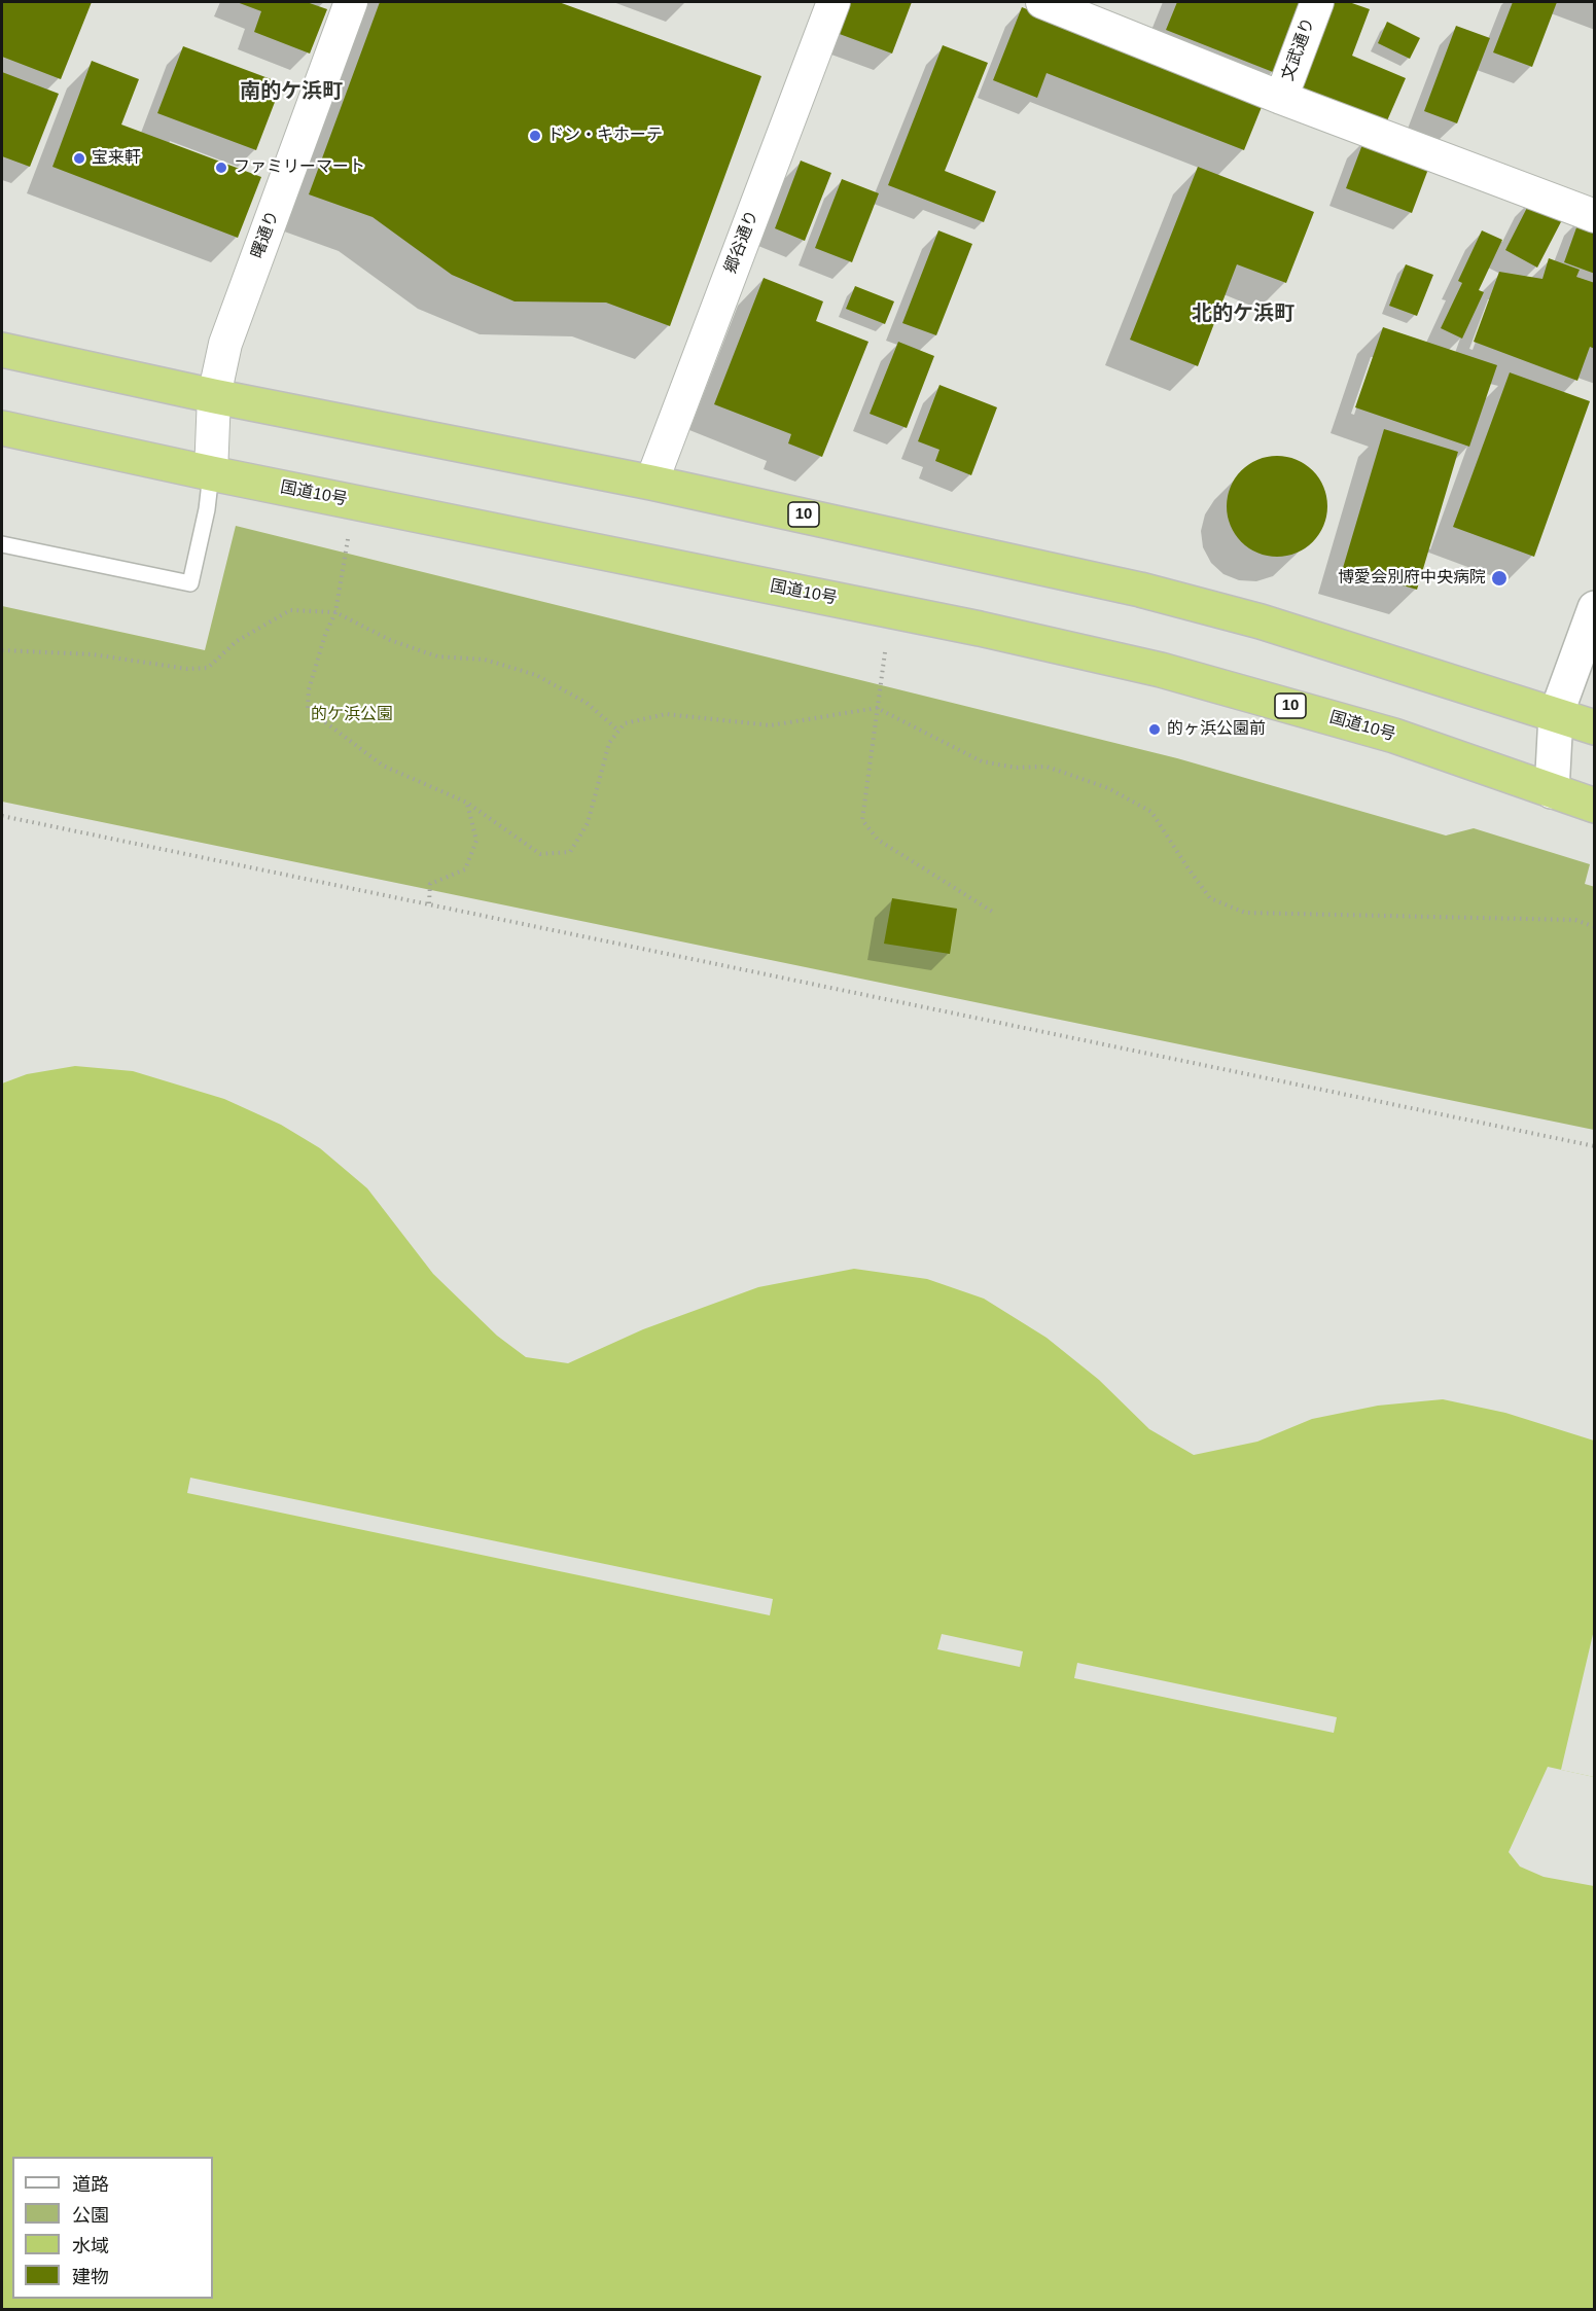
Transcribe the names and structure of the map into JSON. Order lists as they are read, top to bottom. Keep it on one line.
{"streets":{"highway":["国道10号","10"],"street":["文武通り","曙通り","郷谷通り"]},"crossings":[["曙通り","国道10号"],["曙通り","10"],["郷谷通り","10"]],"districts":["南的ケ浜町","北的ケ浜町"],"parks":["的ケ浜公園"],"places":["ドン・キホーテ","宝来軒","ファミリーマート","博愛会別府中央病院","的ヶ浜公園前"],"legend":["道路","公園","水域","建物"]}
